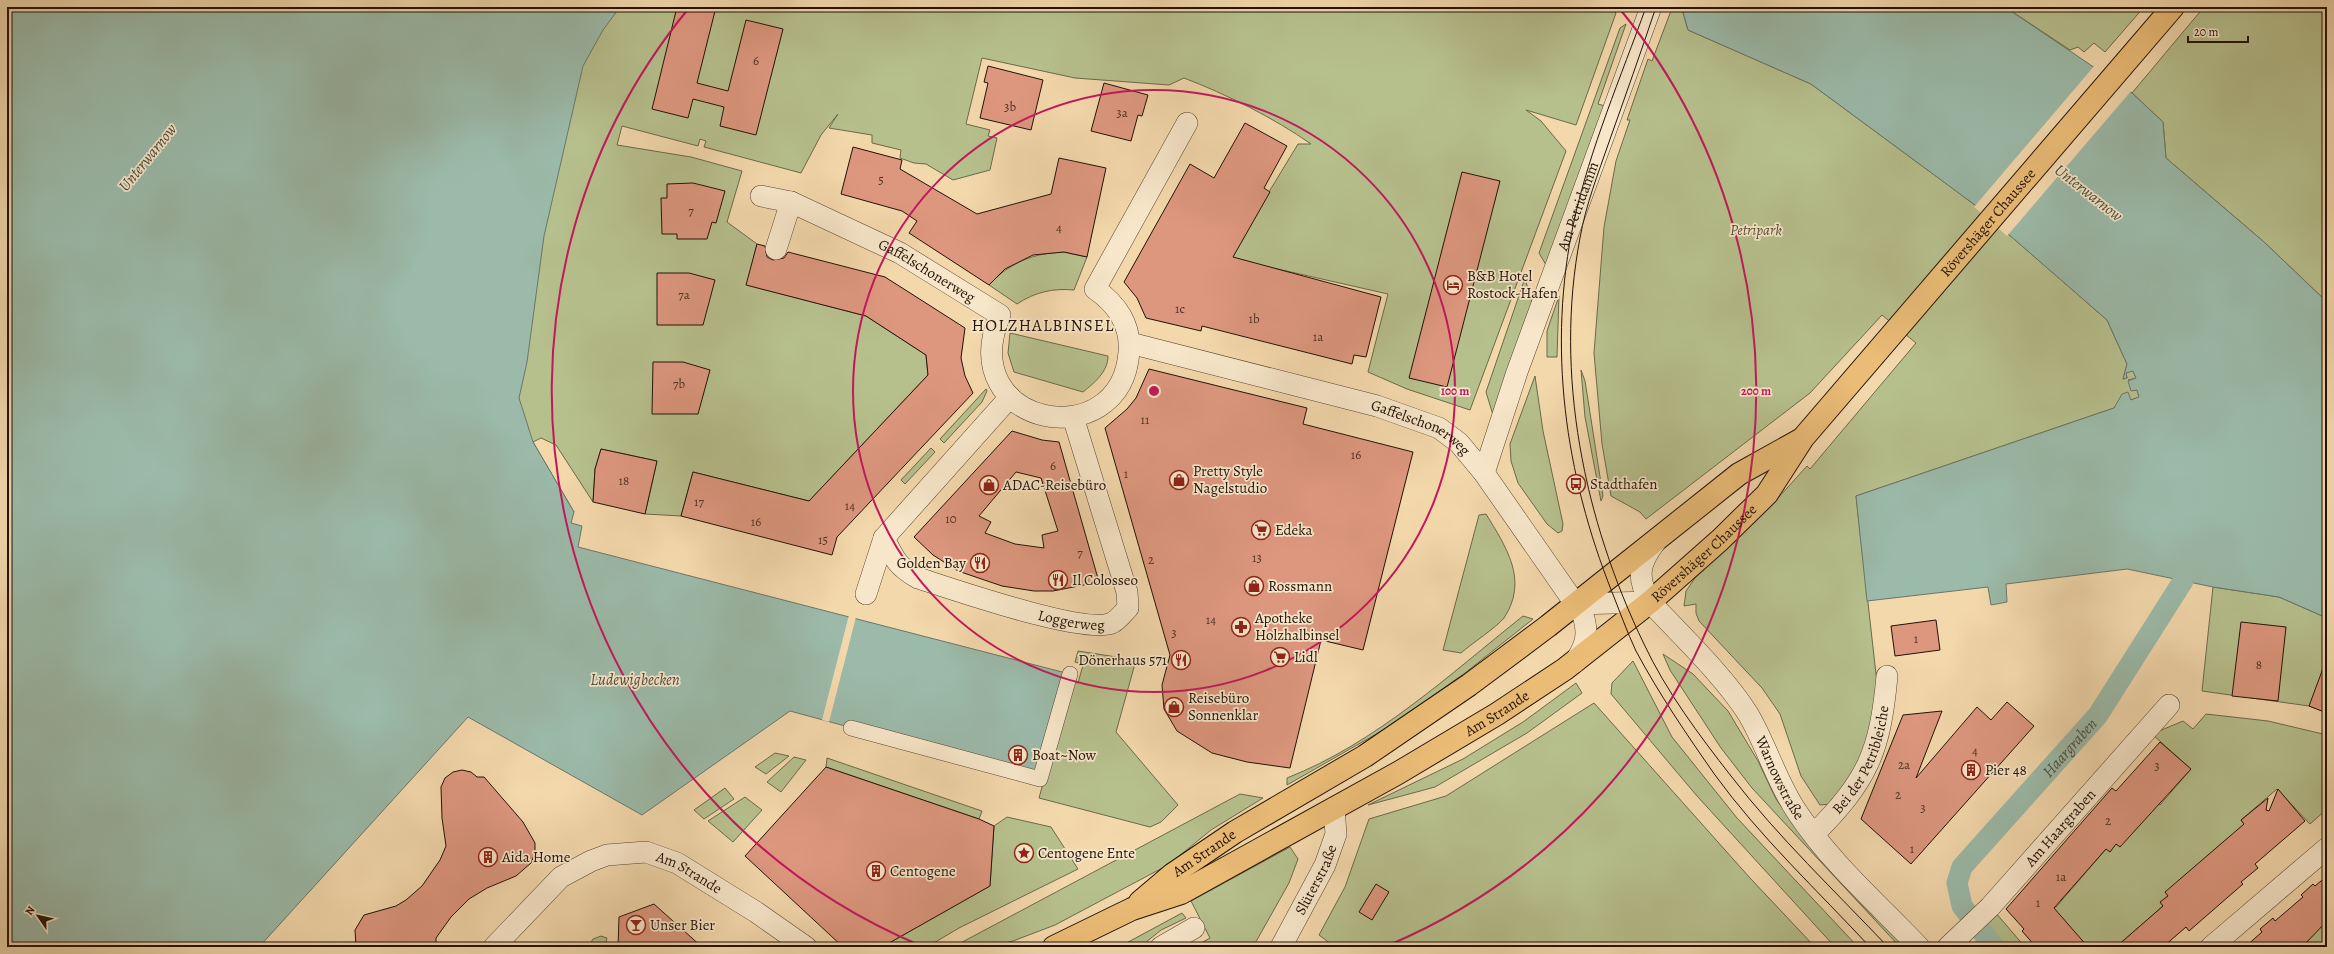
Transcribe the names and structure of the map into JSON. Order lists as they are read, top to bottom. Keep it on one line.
{"streets":{"main road":["Rövershäger Chaussee","Am Strande"],"street":["Am Petridamm","Gaffelschonerweg","Loggerweg","Bei der Petribleiche","Warnowstraße","Am Haargraben","Slüterstraße"]},"crossings":[["Am Petridamm","Gaffelschonerweg"],["Rövershäger Chaussee","Am Strande"],["Rövershäger Chaussee","Warnowstraße"],["Gaffelschonerweg","Loggerweg"],["Gaffelschonerweg","Am Strande"],["Am Strande","Warnowstraße"],["Am Strande","Slüterstraße"],["Bei der Petribleiche","Warnowstraße"]],"districts":["HOLZHALBINSEL"],"water":["Unterwarnow","Ludewigbecken","Haargraben"],"parks":["Petripark"],"places":{"hotel":["B&B Hotel Rostock-Hafen"],"shop":["Pretty Style Nagelstudio","ADAC-Reisebüro","Rossmann","Reisebüro Sonnenklar"],"bus stop":["Stadthafen"],"supermarket":["Edeka","Lidl"],"restaurant":["Golden Bay","Il Colosseo","Dönerhaus 571"],"pharmacy":["Apotheke Holzhalbinsel"],"building":["Boat~Now","Pier 48","Aida Home","Centogene"],"place":["Centogene Ente"],"bar":["Unser Bier"]},"house_numbers":["6","3b","3a","5","7","4","7a","1c","1b","1a","7b","11","16","6","1","18","17","14","10","16","15","7","13","2","14","3","1","8","4","2a","3","2","3","2","1","1a","1"],"scale_bar":"20 m","north":"top left","rings":["100 m","200 m"]}
